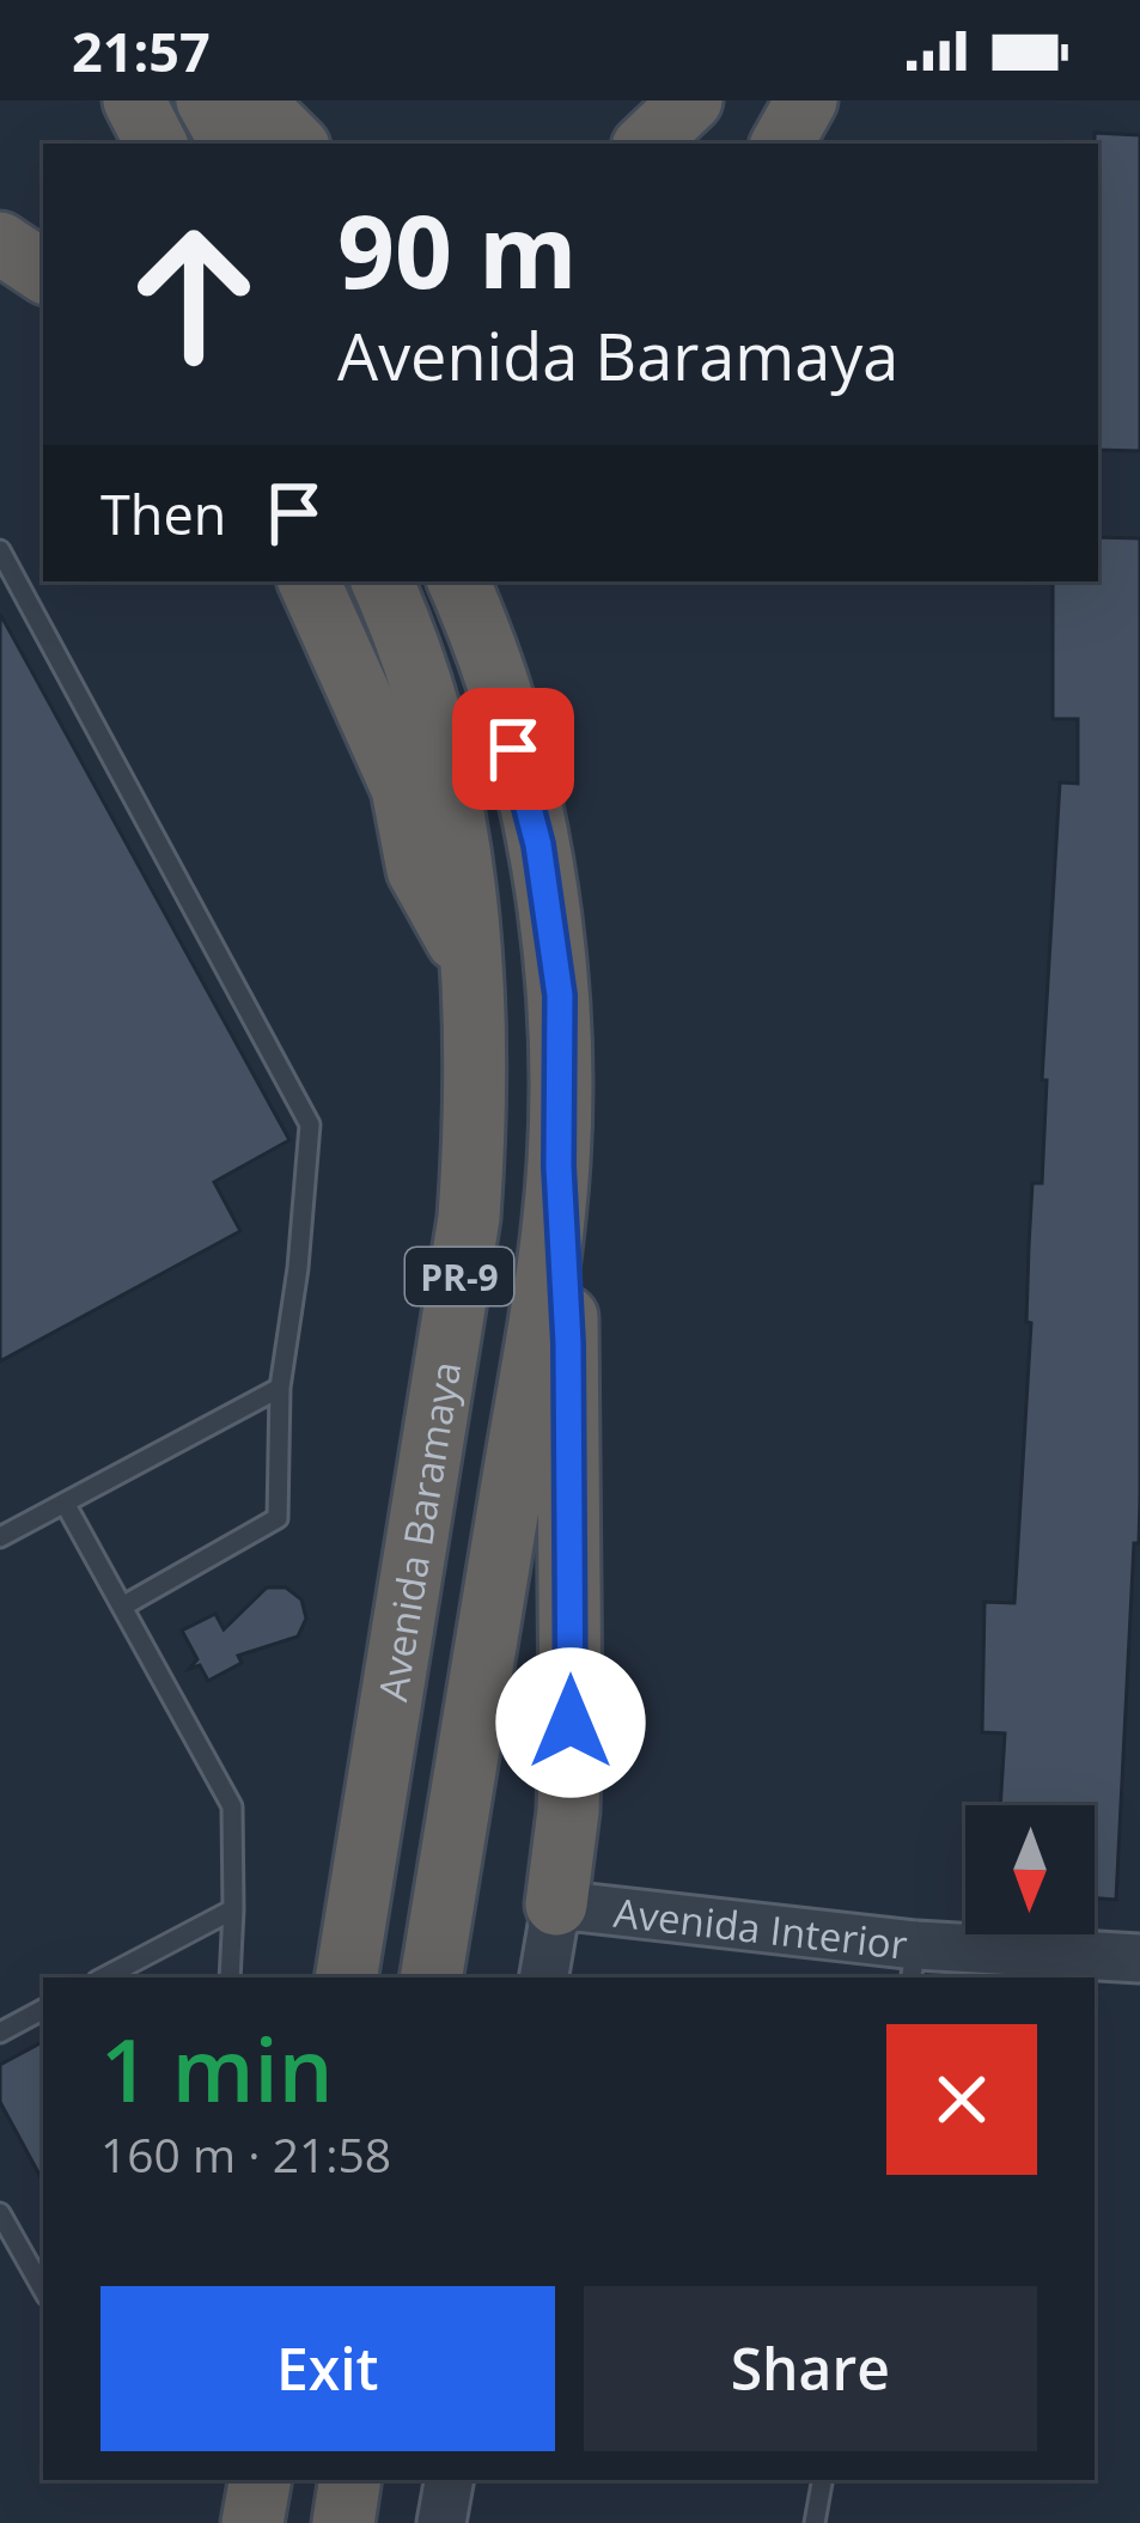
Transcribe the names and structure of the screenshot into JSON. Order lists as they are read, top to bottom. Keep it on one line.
{"streets":{"highway":["PR-9","Avenida Baramaya"],"street":["Avenida Interior"]},"north":"bottom","page":{"status":"21:57","turn":["90 m","Avenida Baramaya"],"then":"Then","heading":["1 min","160 m · 21:58"],"buttons":["Exit","Share"]}}
